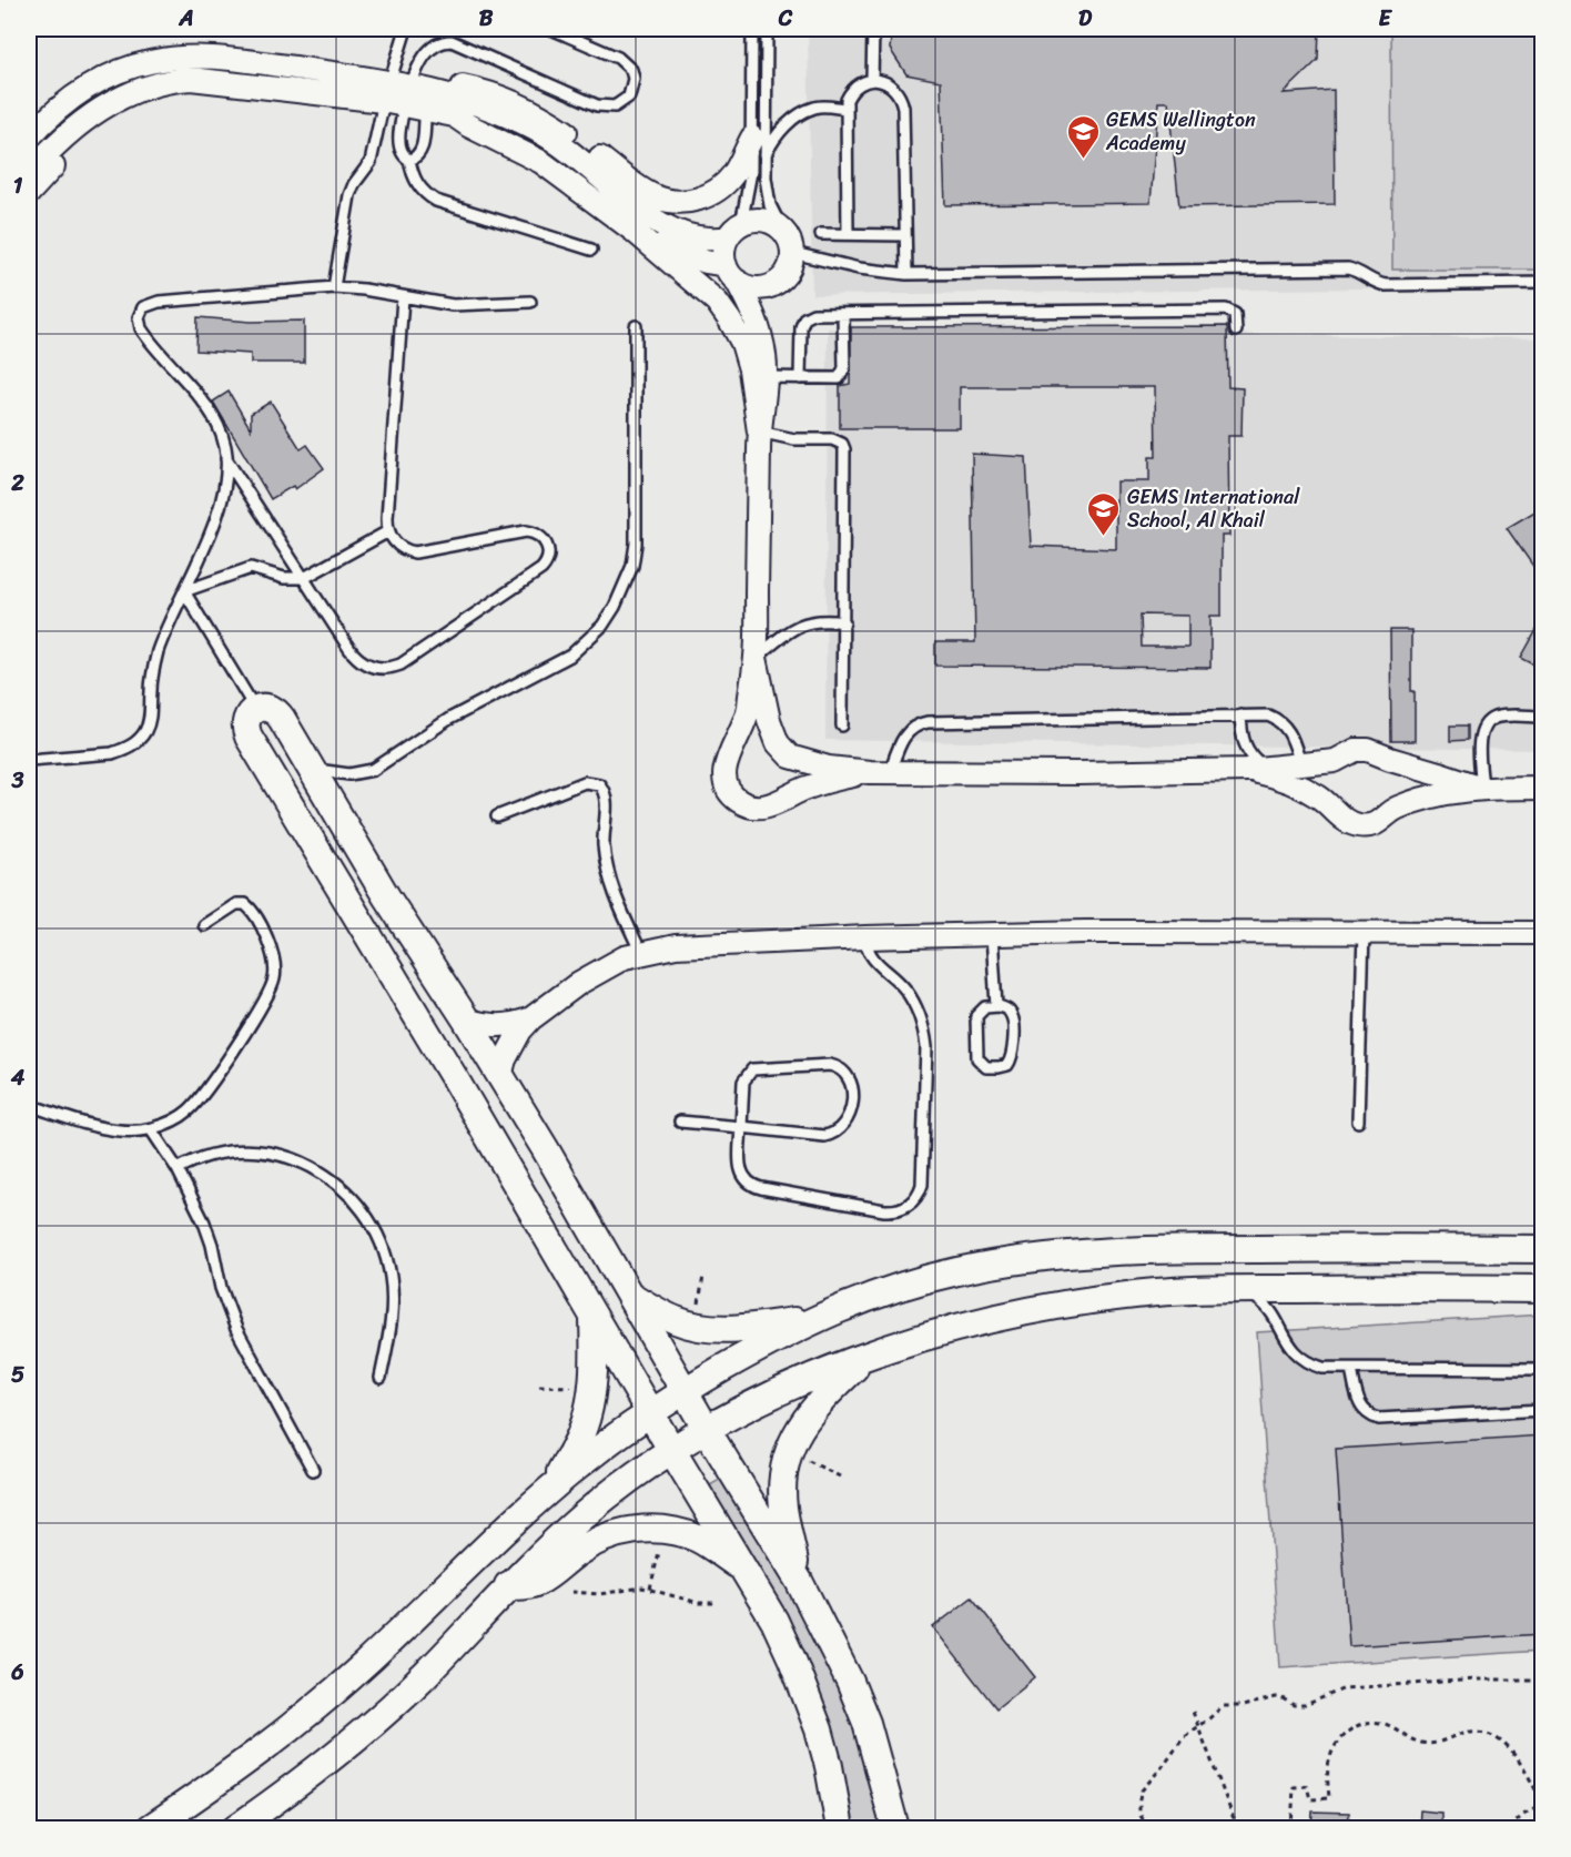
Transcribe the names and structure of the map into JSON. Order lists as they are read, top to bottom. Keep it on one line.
{"places":{"school or university":["GEMS Wellington Academy","GEMS International School, Al Khail"]},"grid":{"columns":["A","B","C","D","E"],"rows":["1","2","3","4","5","6"]}}
